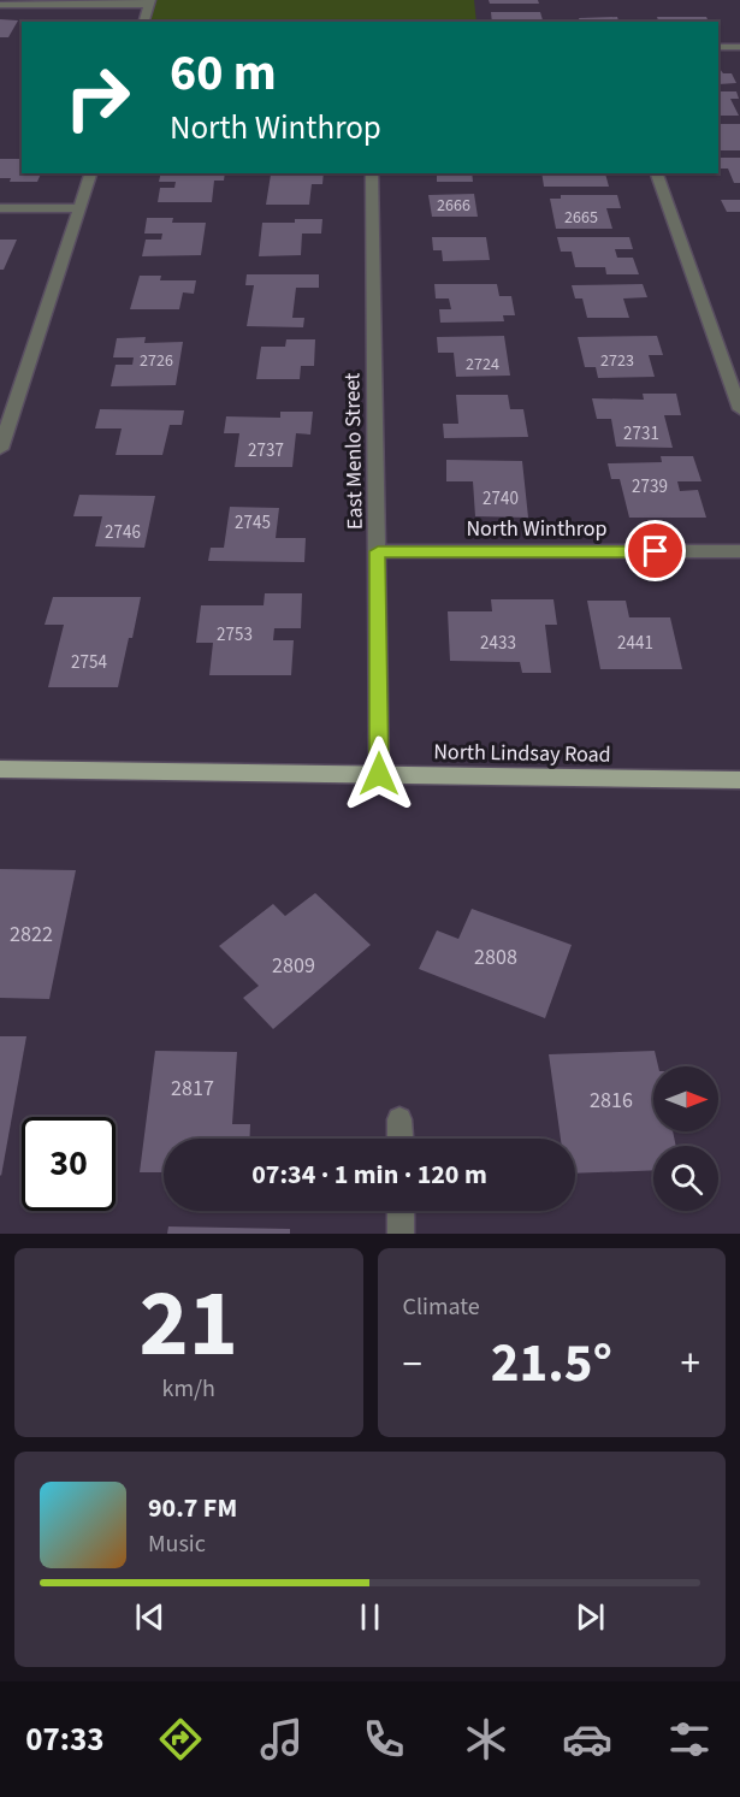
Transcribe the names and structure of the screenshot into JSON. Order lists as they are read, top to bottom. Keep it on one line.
{"streets":{"main road":["North Lindsay Road"],"street":["East Menlo Street","North Winthrop"]},"crossings":[["East Menlo Street","North Winthrop"],["East Menlo Street","North Lindsay Road"]],"house_numbers":["2666","2665","2726","2723","2724","2731","2737","2739","2740","2745","2746","2753","2433","2441","2754","2822","2808","2809","2817","2816"],"north":"right","page":{"turn":["60 m","North Winthrop"],"limit":"30","trip":"07:34 · 1 min · 120 m","tile":[["21","km/h"],"Climate"],"heat":["−","21.5°","+"],"song":["90.7 FM","Music"],"tabs":"07:33"}}
